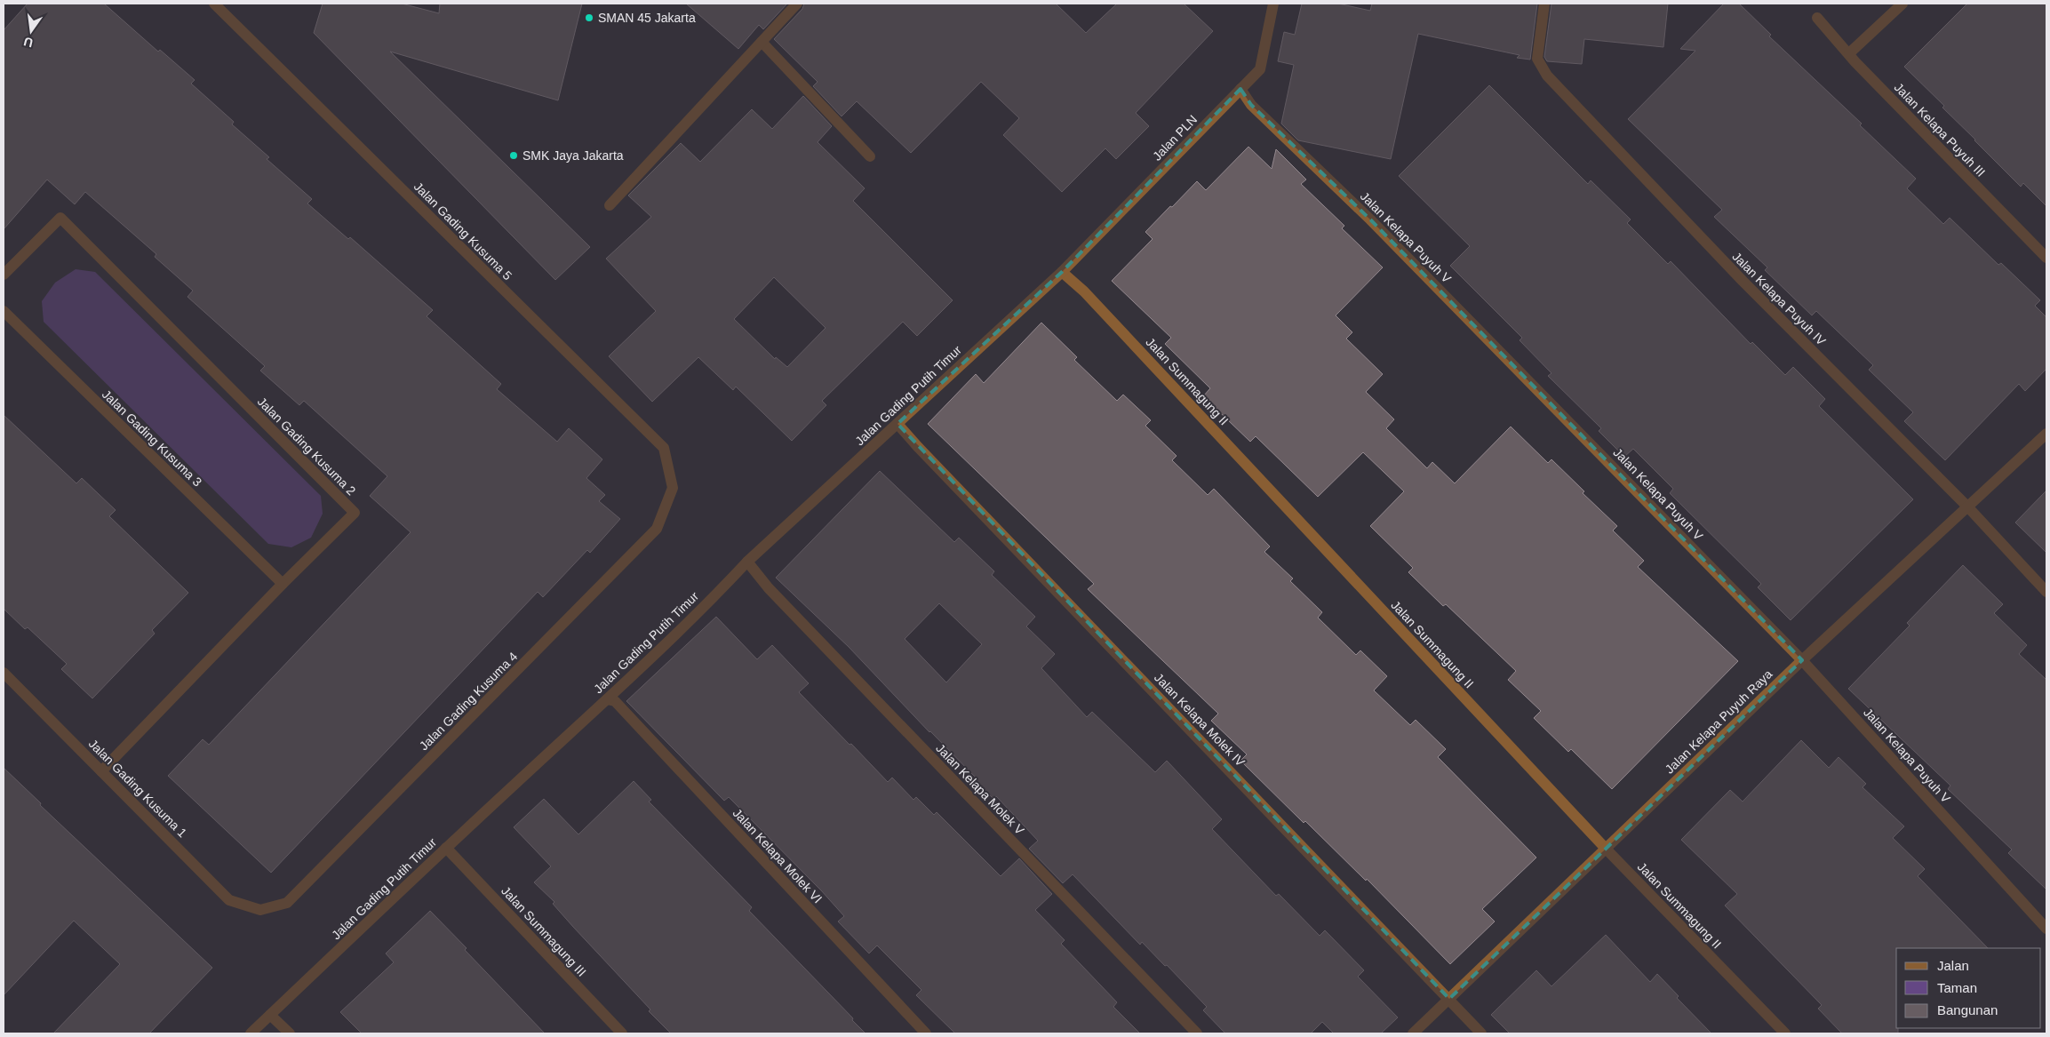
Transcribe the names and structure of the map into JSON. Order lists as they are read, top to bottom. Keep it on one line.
{"streets":{"street":["Jalan Kelapa Puyuh III","Jalan PLN","Jalan Gading Kusuma 5","Jalan Kelapa Puyuh V","Jalan Kelapa Puyuh IV","Jalan Summagung II","Jalan Gading Putih Timur","Jalan Gading Kusuma 3","Jalan Gading Kusuma 2","Jalan Gading Kusuma 4","Jalan Kelapa Molek IV","Jalan Kelapa Puyuh Raya","Jalan Gading Kusuma 1","Jalan Kelapa Molek V","Jalan Kelapa Molek VI","Jalan Summagung III"]},"crossings":[["Jalan PLN","Jalan Kelapa Puyuh V"],["Jalan PLN","Jalan Summagung II"],["Jalan PLN","Jalan Gading Putih Timur"],["Jalan Gading Kusuma 5","Jalan Gading Kusuma 4"],["Jalan Kelapa Puyuh V","Jalan Kelapa Puyuh Raya"],["Jalan Kelapa Puyuh IV","Jalan Kelapa Puyuh Raya"],["Jalan Summagung II","Jalan Gading Putih Timur"],["Jalan Summagung II","Jalan Kelapa Puyuh Raya"],["Jalan Gading Putih Timur","Jalan Kelapa Molek IV"],["Jalan Gading Putih Timur","Jalan Kelapa Molek V"],["Jalan Gading Putih Timur","Jalan Kelapa Molek VI"],["Jalan Gading Putih Timur","Jalan Summagung III"],["Jalan Gading Kusuma 3","Jalan Gading Kusuma 2"],["Jalan Gading Kusuma 2","Jalan Gading Kusuma 1"],["Jalan Gading Kusuma 4","Jalan Gading Kusuma 1"],["Jalan Kelapa Molek IV","Jalan Kelapa Puyuh Raya"]],"places":["SMAN 45 Jakarta","SMK Jaya Jakarta"],"legend":["Jalan","Taman","Bangunan"],"north":"bottom"}
